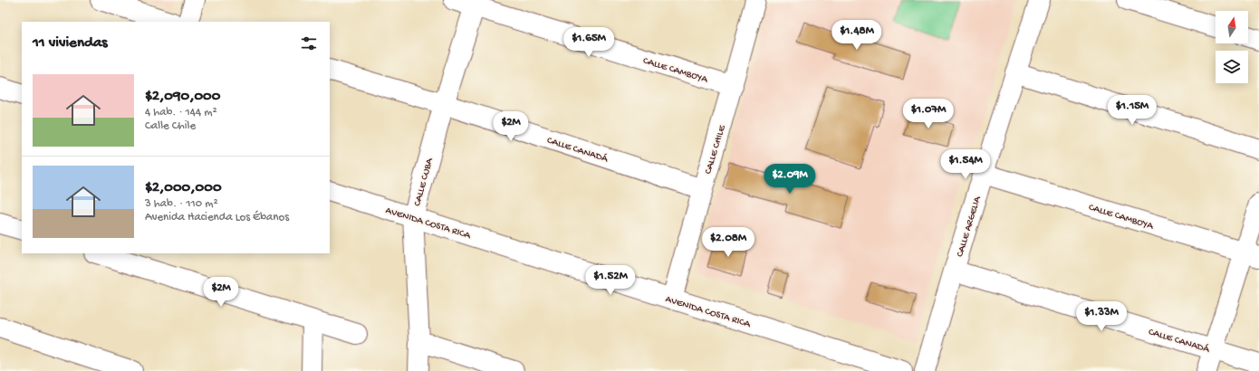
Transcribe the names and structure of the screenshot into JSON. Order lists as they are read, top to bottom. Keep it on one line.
{"streets":{"street":["CALLE CAMBOYA","CALLE CANADÁ","CALLE CHILE","CALLE CUBA","AVENIDA COSTA RICA","CALLE ARGELIA"]},"crossings":[["CALLE CAMBOYA","CALLE CHILE"],["CALLE CAMBOYA","CALLE CUBA"],["CALLE CAMBOYA","CALLE ARGELIA"],["CALLE CANADÁ","CALLE CHILE"],["CALLE CANADÁ","CALLE CUBA"],["CALLE CANADÁ","CALLE ARGELIA"],["CALLE CHILE","AVENIDA COSTA RICA"],["CALLE CUBA","AVENIDA COSTA RICA"]],"north":"top","page":{"price":["$1.48M","$1.65M","$1.15M","$1.07M","$2M","$1.54M","$2.09M","$2.08M","$1.52M","$2M","$1.33M"],"heading":"11 viviendas","list":[{"name":"$2,090,000","note":"4 hab. · 144 m² · Calle Chile"},{"name":"$2,000,000","note":"3 hab. · 110 m² · Avenida Hacienda Los Ébanos"}]}}
